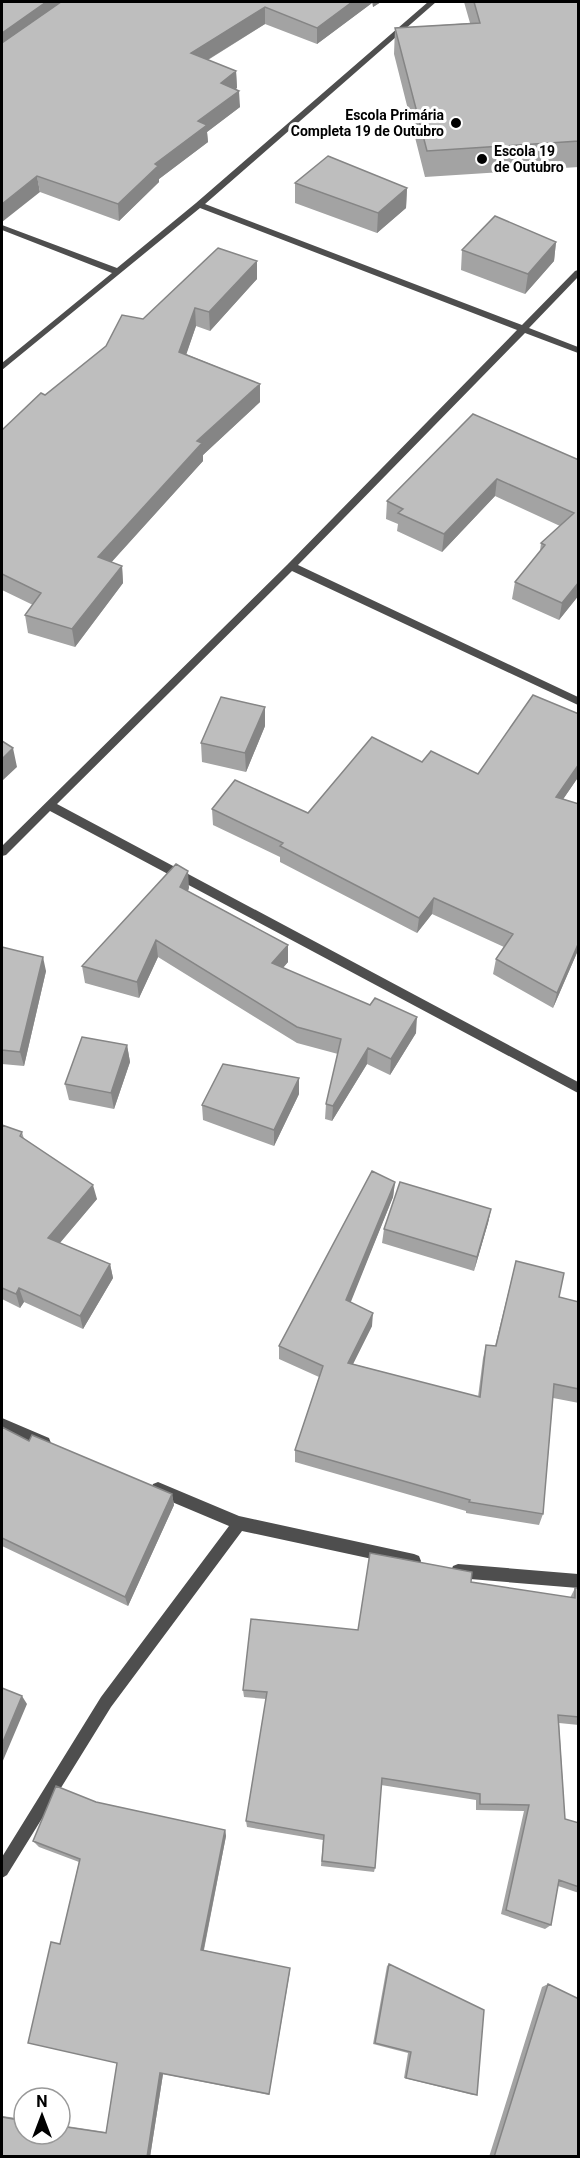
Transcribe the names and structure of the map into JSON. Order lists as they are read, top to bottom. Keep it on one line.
{"places":["Escola Primária Completa 19 de Outubro","Escola 19 de Outubro"],"north":"top"}
